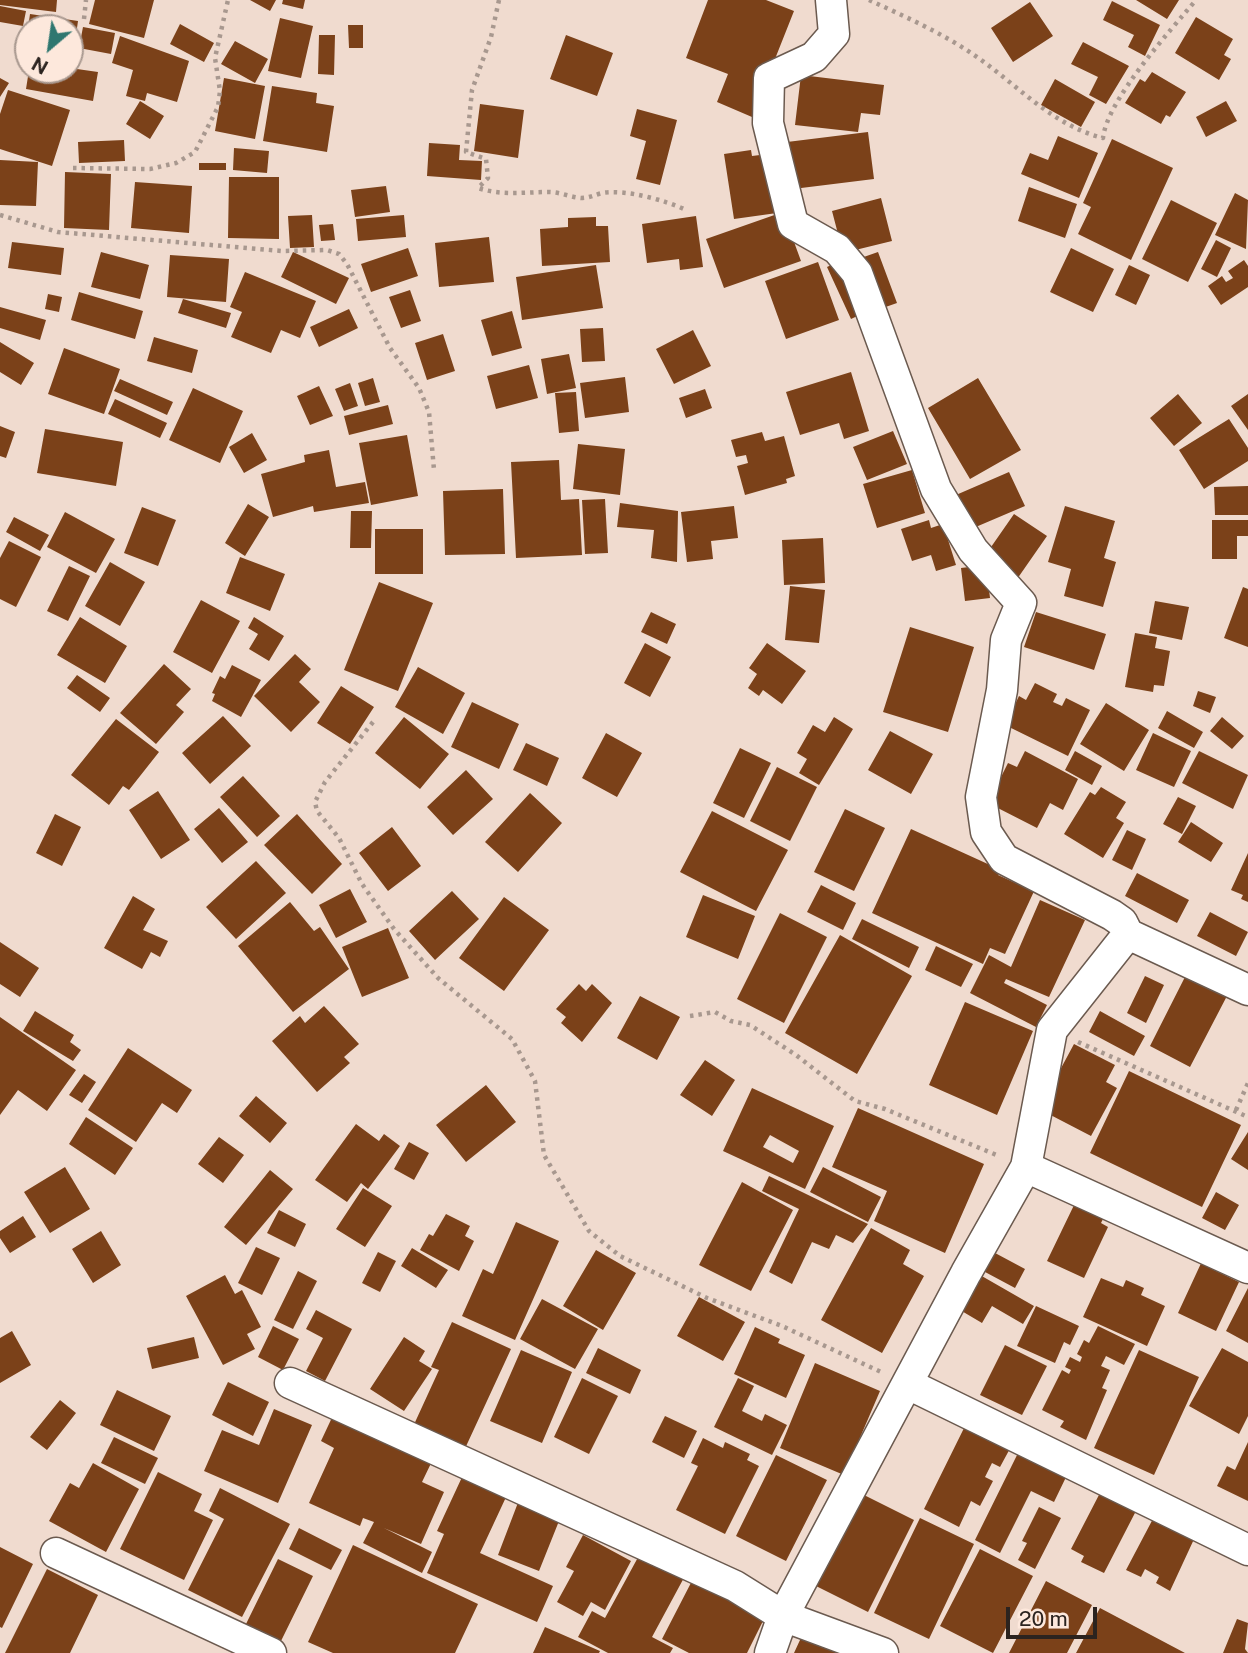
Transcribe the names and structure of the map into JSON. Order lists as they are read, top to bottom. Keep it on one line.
{"scale_bar":"20 m","north":"bottom left"}
